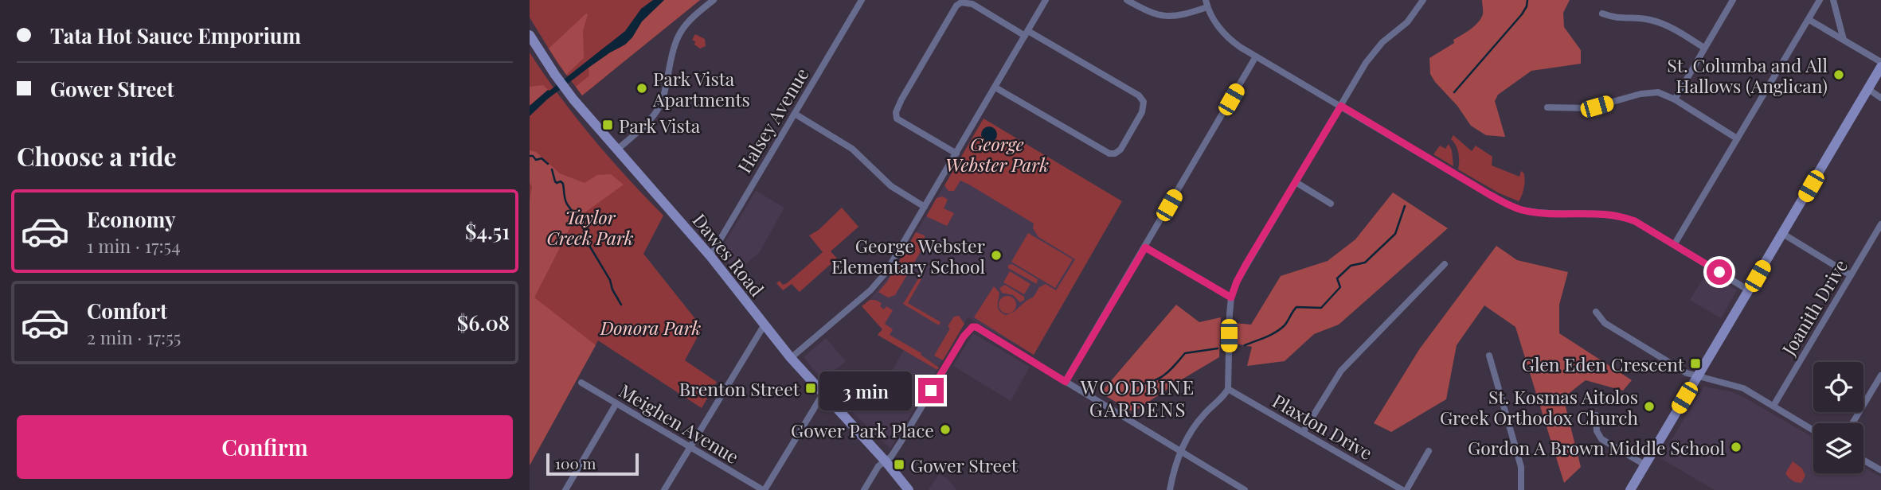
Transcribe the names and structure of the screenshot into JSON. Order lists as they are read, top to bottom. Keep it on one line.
{"streets":{"street":["Halsey Avenue","Dawes Road","Joanith Drive","Meighen Avenue","Plaxton Drive"]},"crossings":[["Halsey Avenue","Dawes Road"]],"districts":["WOODBINE GARDENS"],"parks":["George Webster Park","Taylor Creek Park","Donora Park"],"places":{"other":["St. Columba and All Hallows (Anglican)","Park Vista Apartments","George Webster Elementary School","St. Kosmas Aitolos Greek Orthodox Church","Gower Park Place","Gordon A Brown Middle School"],"transit":["Park Vista","Glen Eden Crescent","Brenton Street","Gower Street"]},"scale_bar":"100 m","page":{"banner":["Tata Hot Sauce Emporium","Gower Street"],"heading":"Choose a ride","list":[{"name":"Economy","note":"1 min · 17:54","value":"$4.51"},{"name":"Comfort","note":"2 min · 17:55","value":"$6.08"}],"bubble":"3 min","buttons":"Confirm","scale":"100 m"}}
